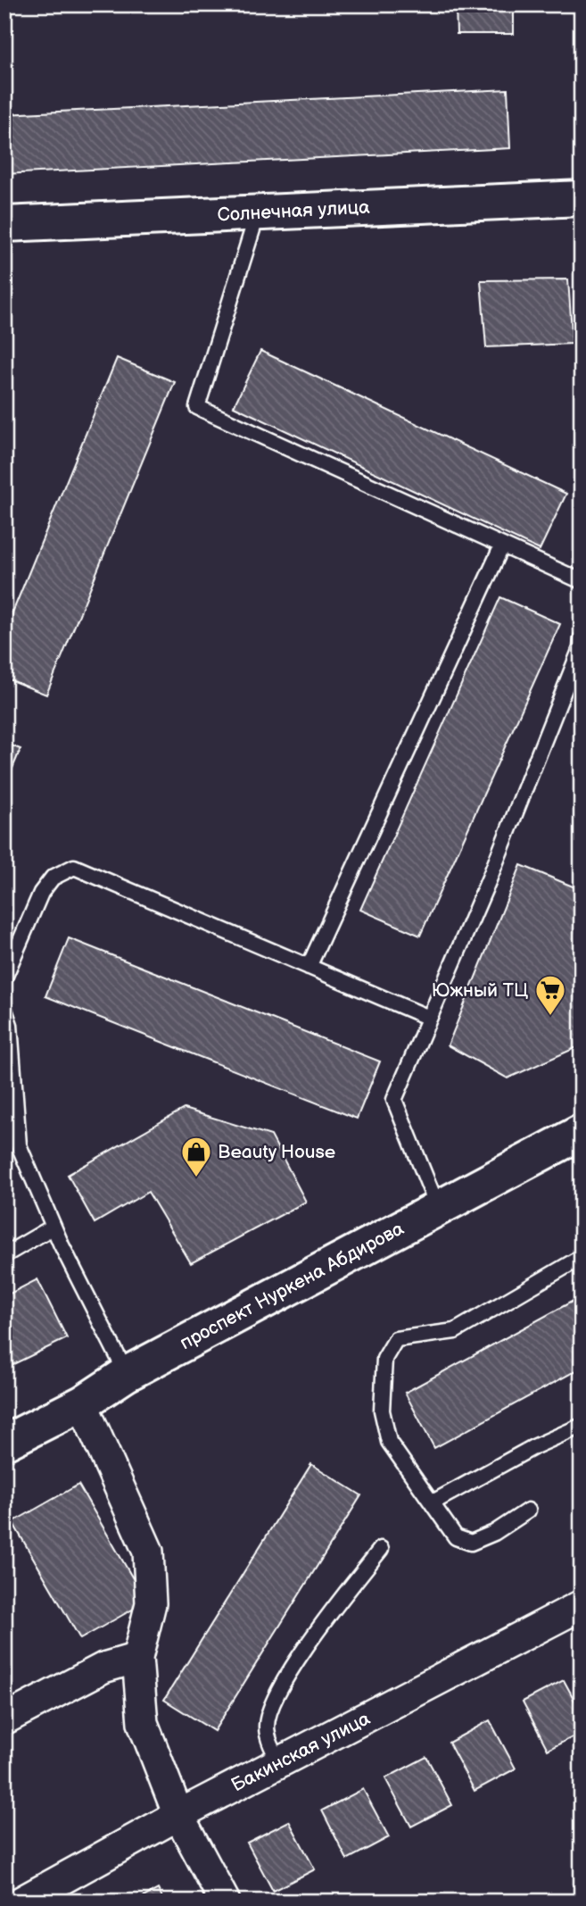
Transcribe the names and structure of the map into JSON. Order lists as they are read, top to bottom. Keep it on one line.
{"streets":{"main road":["Солнечная улица","проспект Нуркена Абдирова"],"street":["Бакинская улица"]},"places":{"supermarket":["Южный ТЦ"],"shop":["Beauty House"]}}
